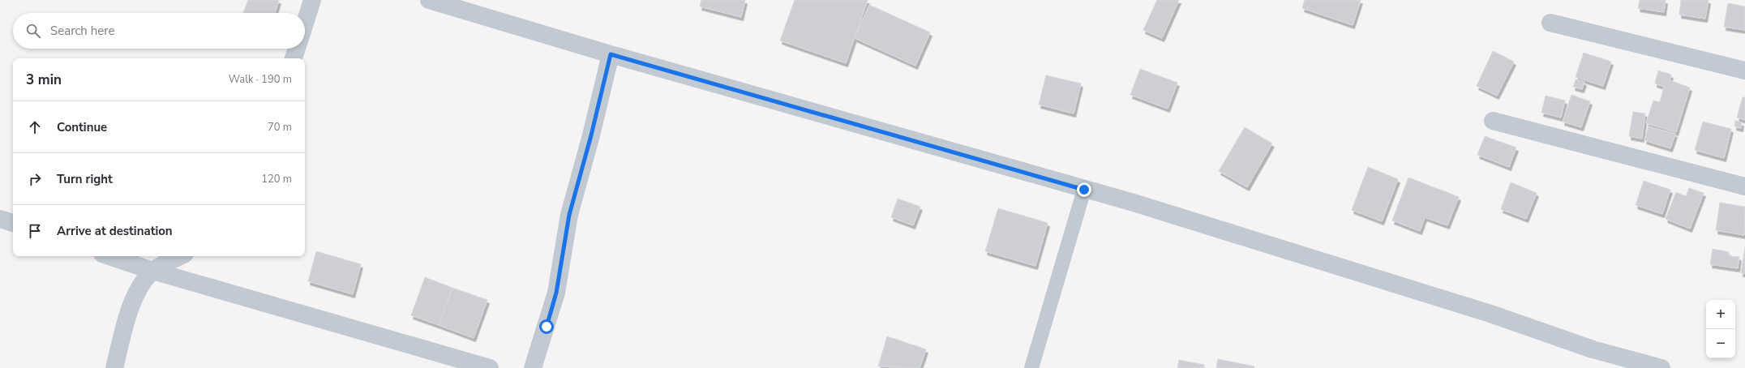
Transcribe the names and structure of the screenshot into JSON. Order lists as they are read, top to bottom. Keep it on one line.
{"page":{"search":"Search here","heading":["3 min","Walk · 190 m"],"list":[["Continue","70 m"],["Turn right","120 m"],"Arrive at destination"],"map_buttons":["+","−"]}}
